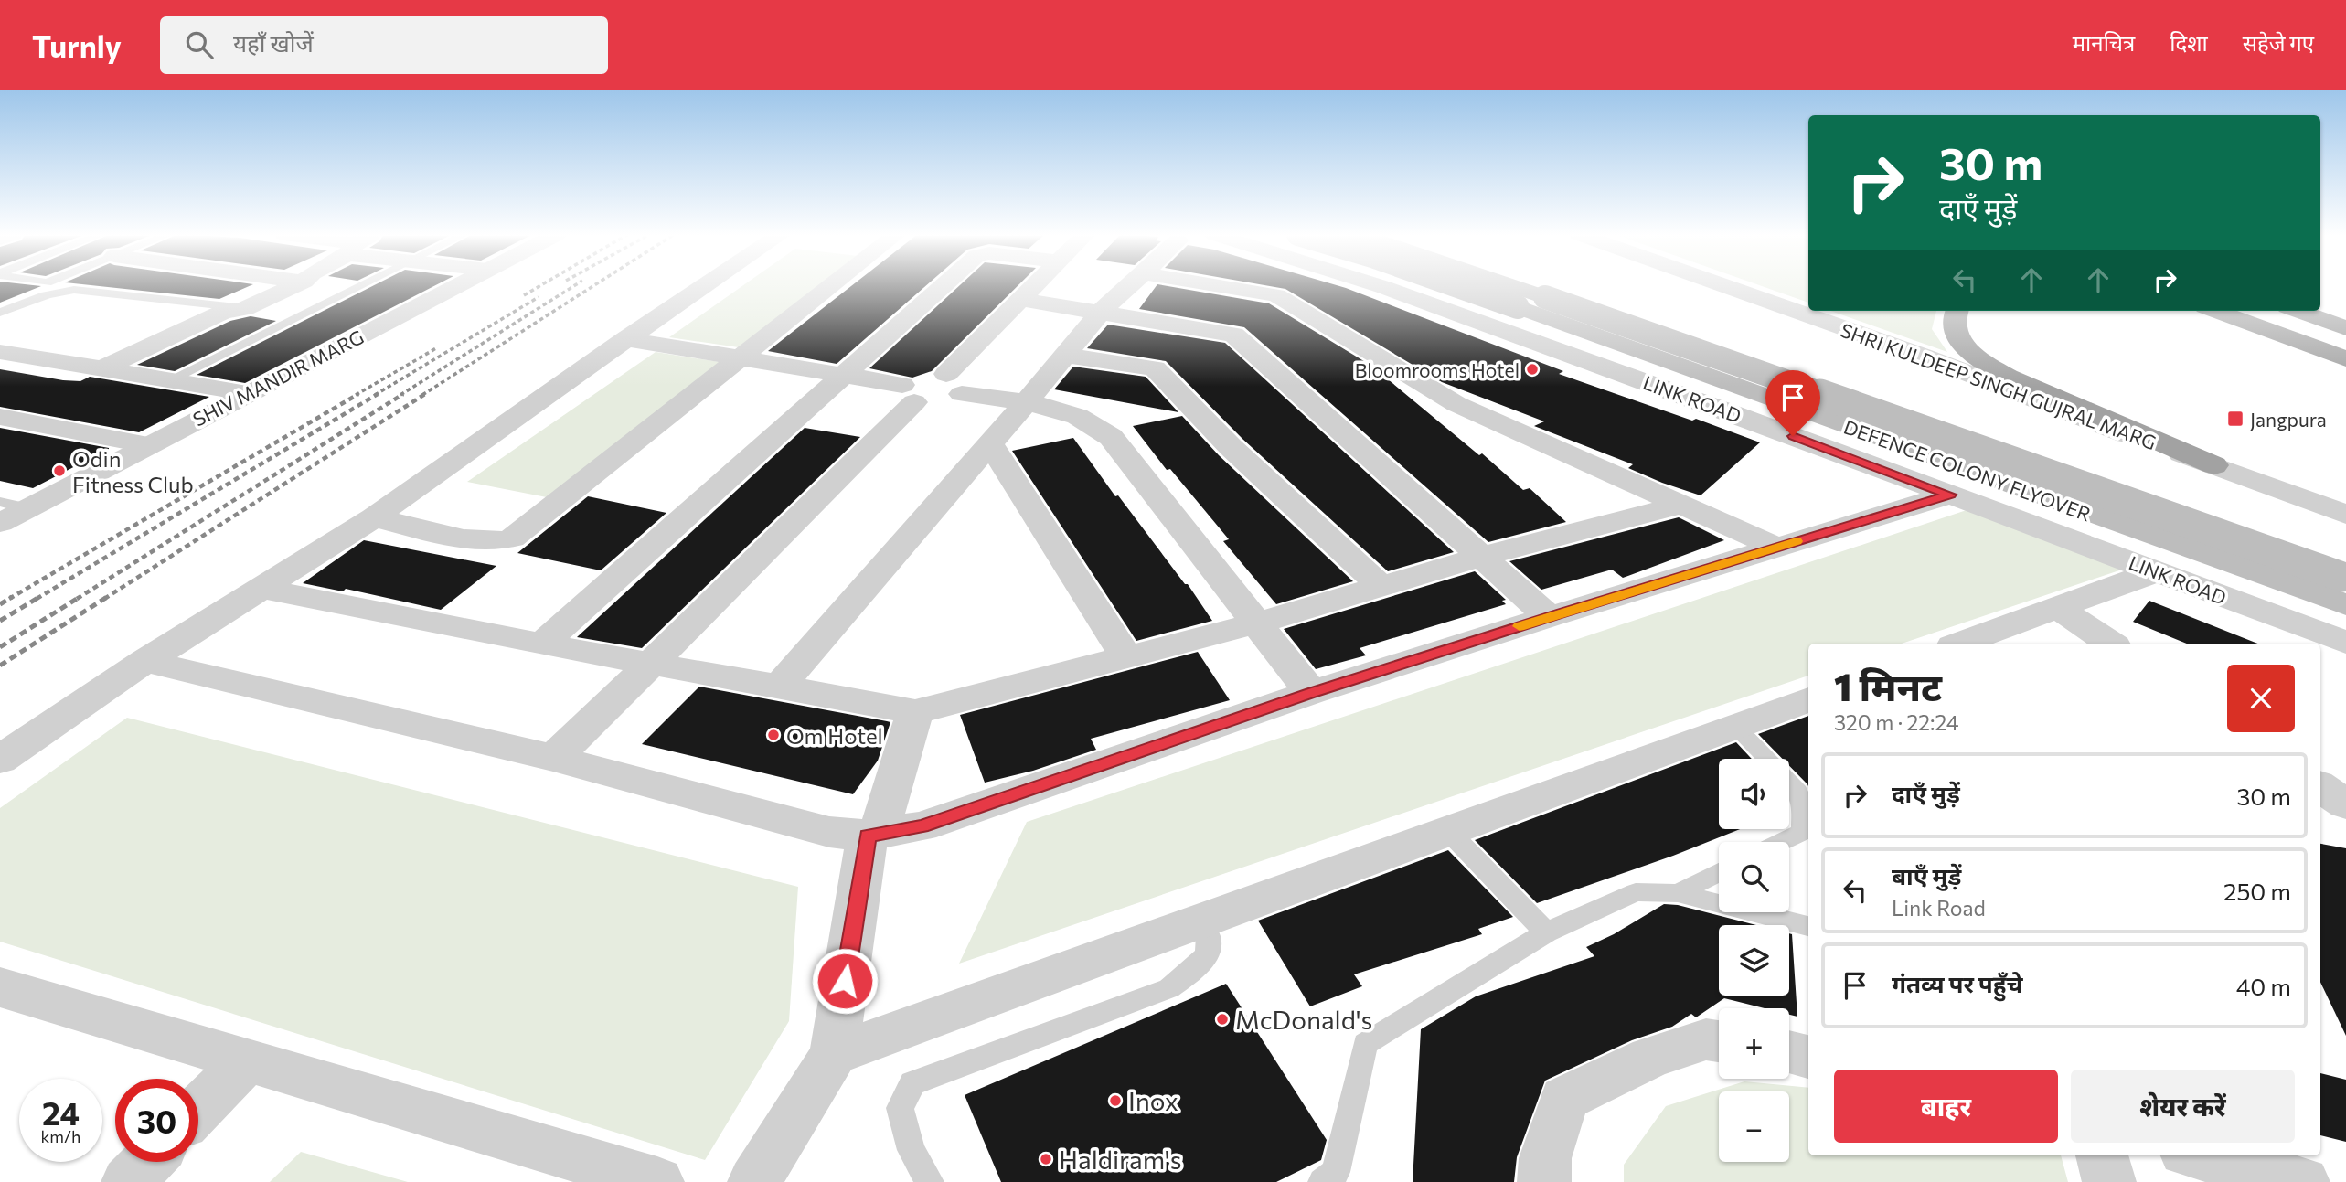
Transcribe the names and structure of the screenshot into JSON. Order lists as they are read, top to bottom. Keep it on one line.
{"streets":{"main road":["DEFENCE COLONY FLYOVER"],"street":["SHIV MANDIR MARG","SHRI KULDEEP SINGH GUJRAL MARG","LINK ROAD"]},"places":{"other":["Bloomrooms Hotel","Odin Fitness Club","Om Hotel","McDonald's","Inox","Haldiram's"],"transit":["Jangpura"]},"page":{"header":"Turnly","search":"यहाँ खोजें","nav":["मानचित्र","दिशा","सहेजे गए"],"turn":["30 m","दाएँ मुड़ें"],"heading":["1 मिनट","320 m · 22:24"],"list":[{"name":"दाएँ मुड़ें","value":"30 m"},{"name":"बाएँ मुड़ें","note":"Link Road","value":"250 m"},{"name":"गंतव्य पर पहुँचे","value":"40 m"}],"map_buttons":["+","−"],"buttons":["बाहर","शेयर करें"],"speed":"24 km/h","limit":"30"}}
